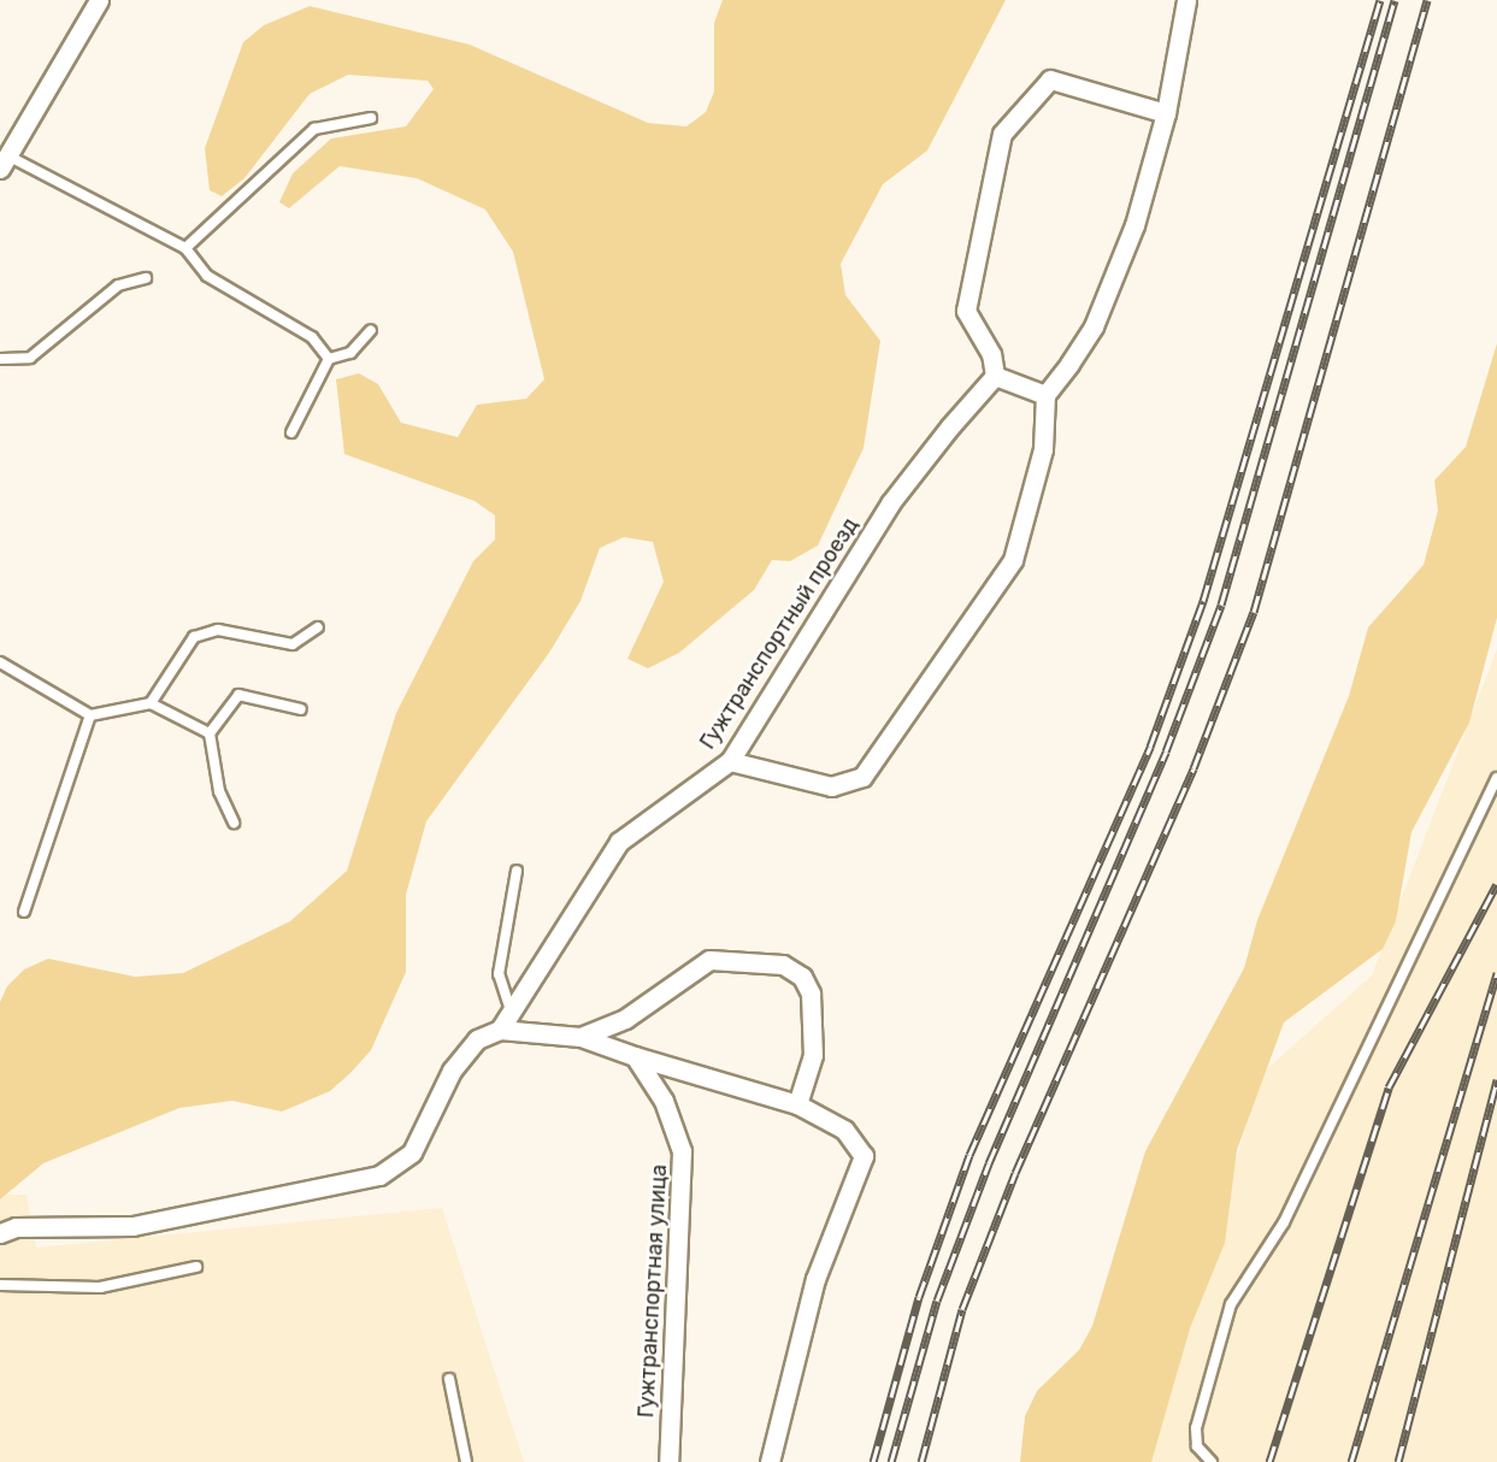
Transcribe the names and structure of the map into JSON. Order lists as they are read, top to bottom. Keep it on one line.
{"streets":{"street":["Гужтранспортный проезд","Гужтранспортная улица"]}}
